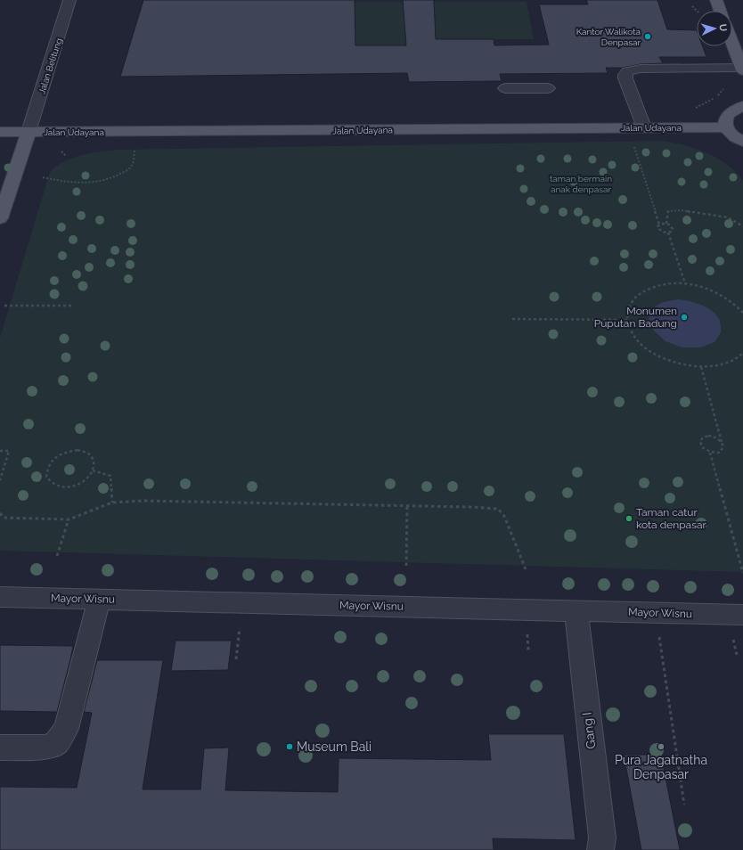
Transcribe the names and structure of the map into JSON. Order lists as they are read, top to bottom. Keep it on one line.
{"streets":{"main road":["Jalan Udayana"],"street":["Jalan Belitung","Mayor Wisnu","Gang I"]},"crossings":[["Jalan Belitung","Jalan Udayana"],["Mayor Wisnu","Gang I"]],"parks":["taman bermain anak denpasar"],"places":["Kantor Walikota Denpasar","Monumen Puputan Badung","Taman catur kota denpasar","Museum Bali","Pura Jagatnatha Denpasar"],"north":"right"}
